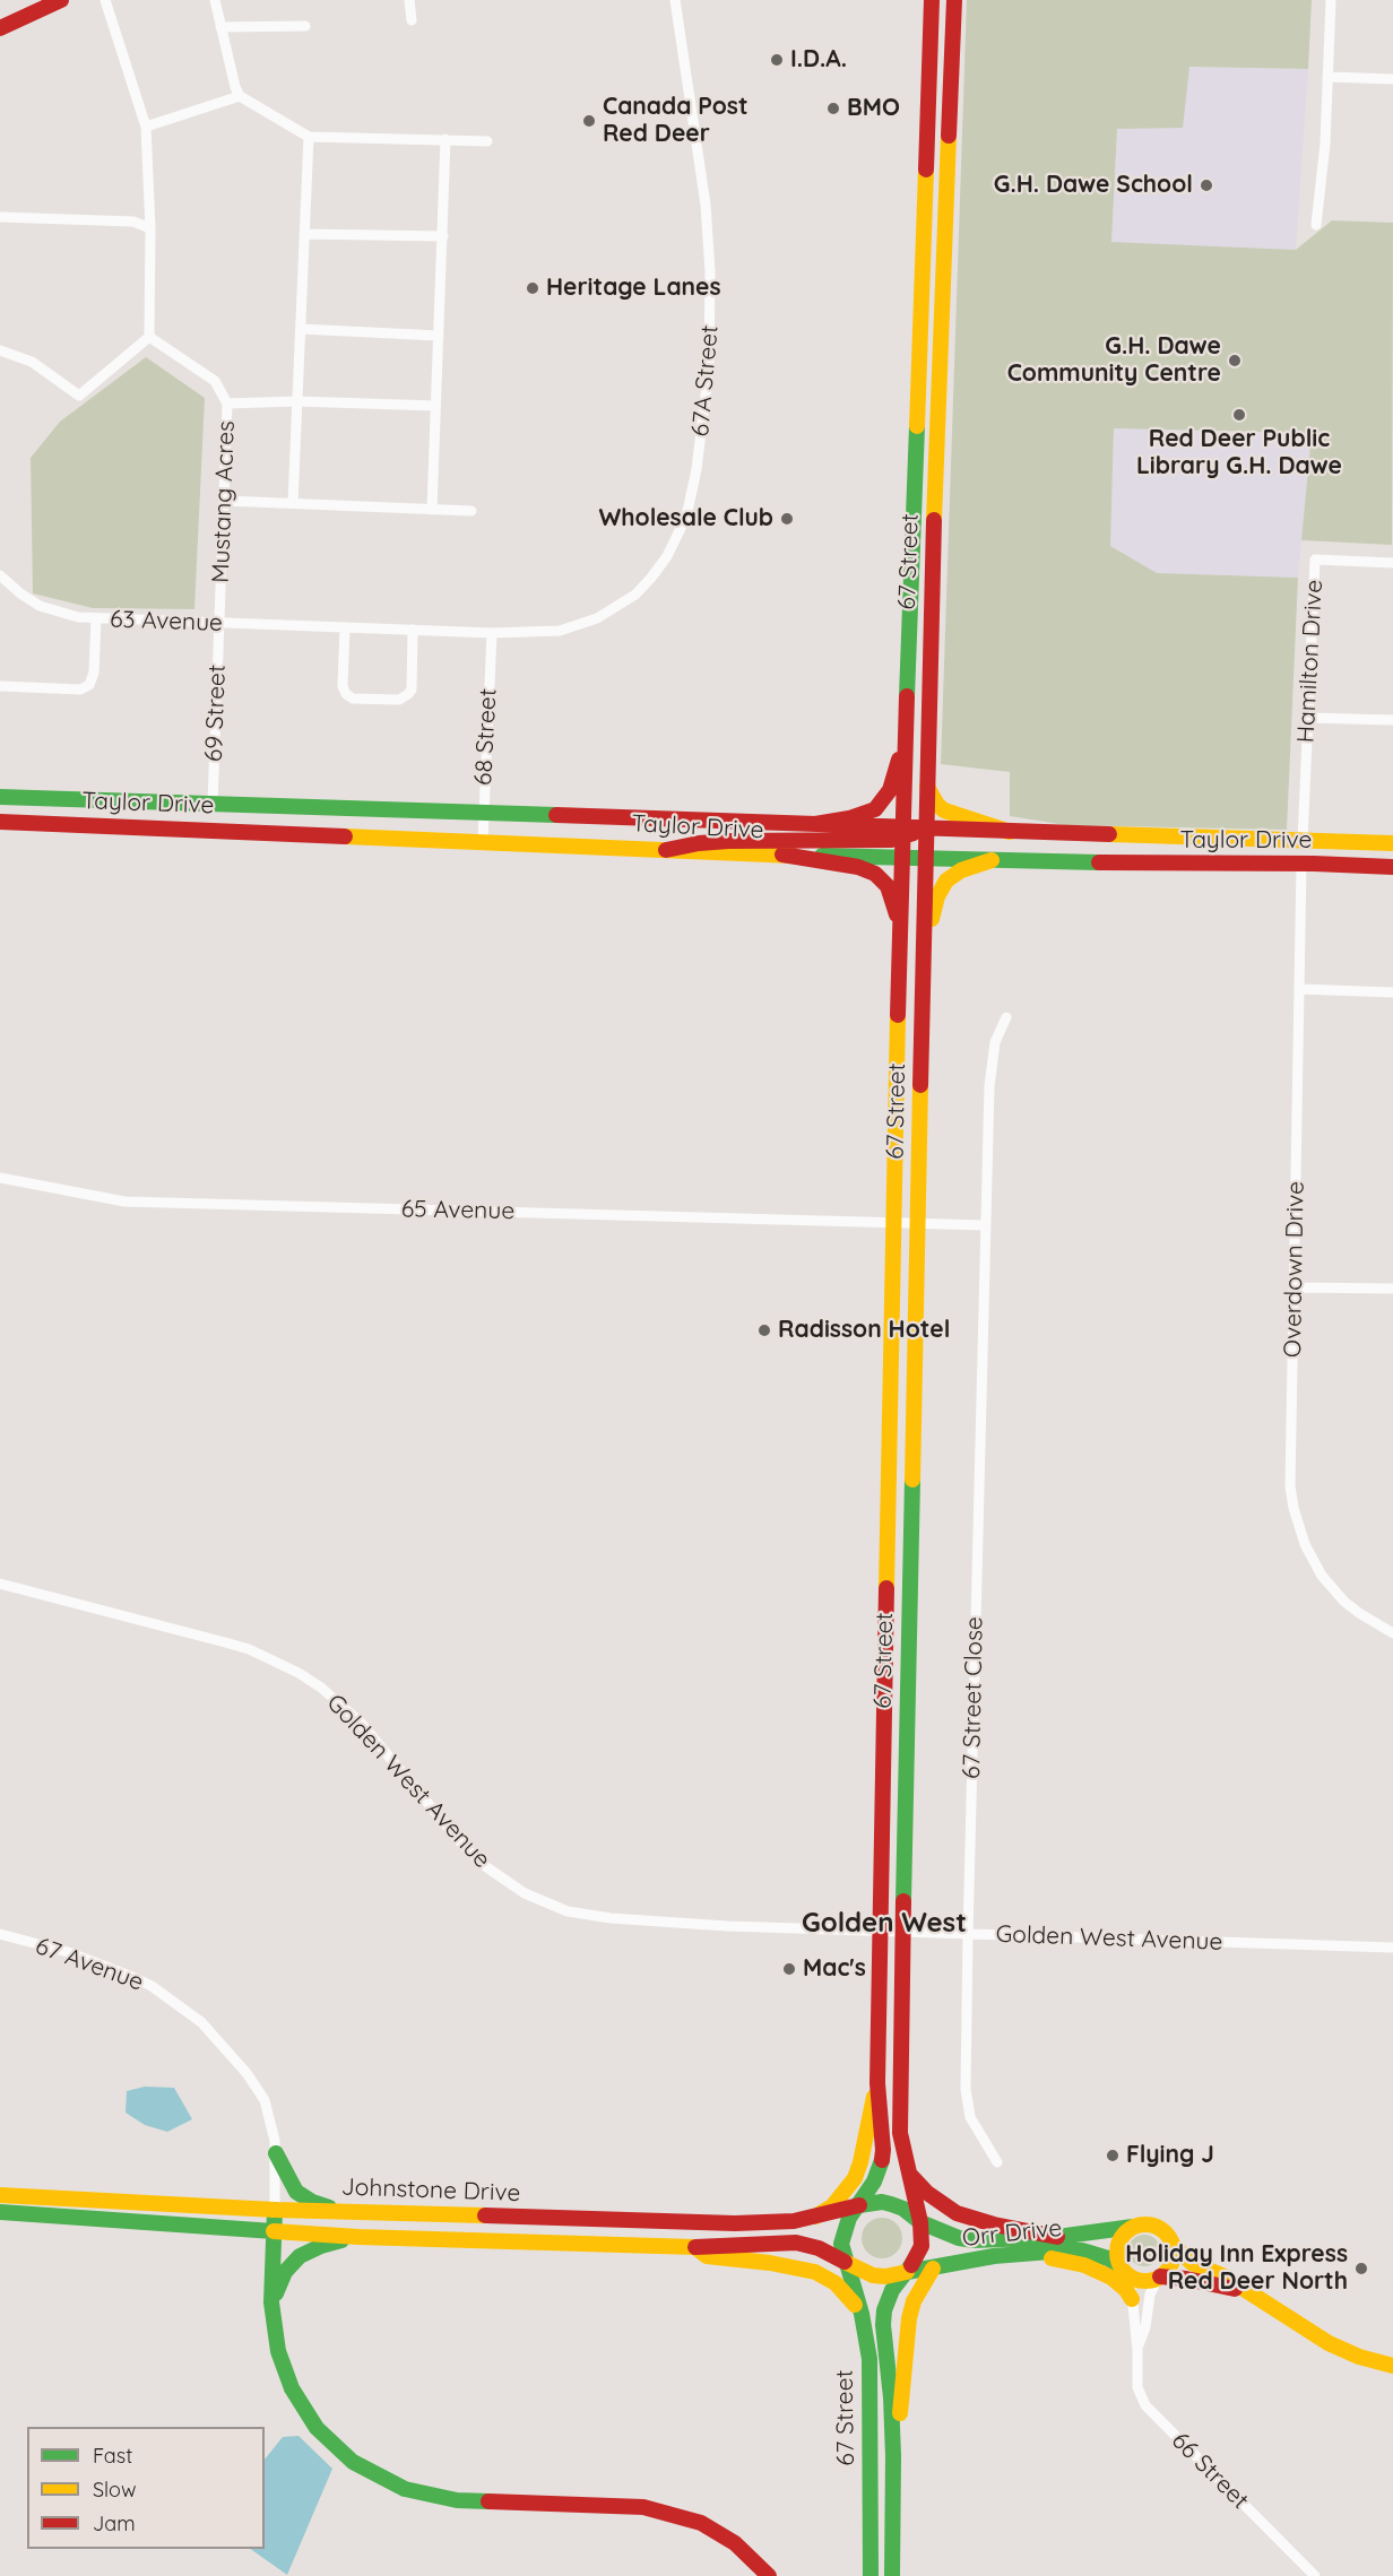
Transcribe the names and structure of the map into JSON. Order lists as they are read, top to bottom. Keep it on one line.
{"streets":{"main road":["67 Street","Taylor Drive","Johnstone Drive","Orr Drive"],"street":["67A Street","Mustang Acres","63 Avenue","Hamilton Drive","69 Street","68 Street","65 Avenue","Overdown Drive","67 Street Close","Golden West Avenue","67 Avenue","66 Street"]},"crossings":[["67A Street","63 Avenue"],["67A Street","68 Street"],["Mustang Acres","63 Avenue"],["Mustang Acres","69 Street"],["67 Street","Taylor Drive"],["67 Street","65 Avenue"],["67 Street","Golden West Avenue"],["67 Street","Johnstone Drive"],["67 Street","Orr Drive"],["63 Avenue","69 Street"],["63 Avenue","68 Street"],["Hamilton Drive","Taylor Drive"],["69 Street","Taylor Drive"],["68 Street","Taylor Drive"],["Taylor Drive","Overdown Drive"],["67 Street Close","Golden West Avenue"],["67 Avenue","Johnstone Drive"],["Johnstone Drive","Orr Drive"],["Orr Drive","66 Street"]],"districts":["Golden West"],"places":["I.D.A.","BMO","Canada Post Red Deer","G.H. Dawe School","Heritage Lanes","G.H. Dawe Community Centre","Red Deer Public Library G.H. Dawe","Wholesale Club","Radisson Hotel","Mac's","Flying J","Holiday Inn Express Red Deer North"],"legend":["Fast","Slow","Jam"]}
